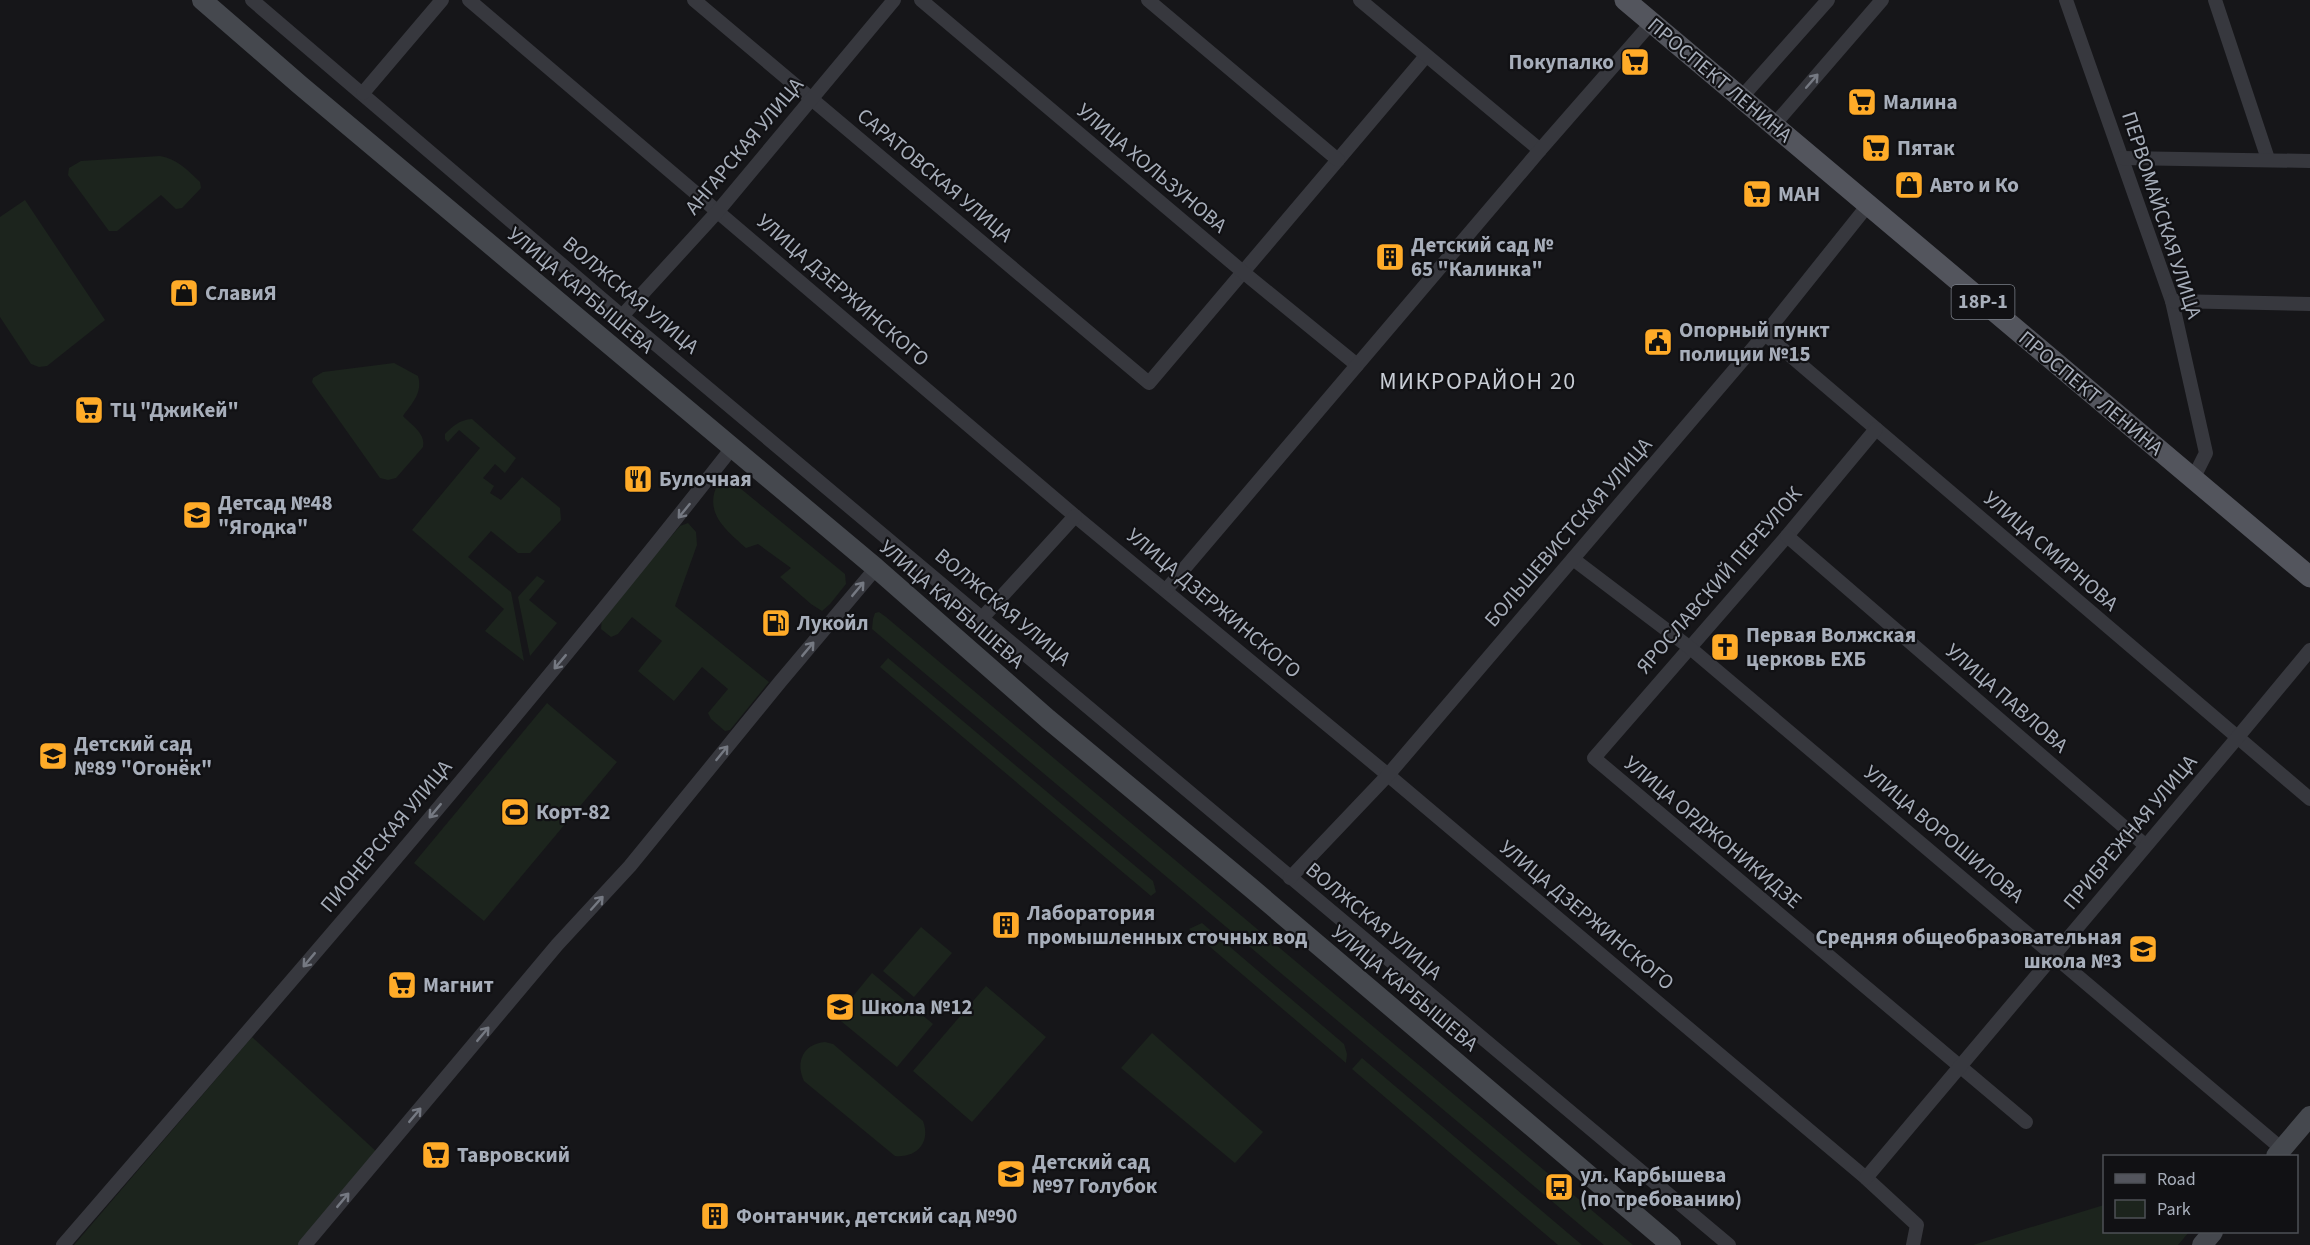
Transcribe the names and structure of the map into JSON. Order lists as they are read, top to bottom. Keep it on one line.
{"streets":{"main road":["ПРОСПЕКТ ЛЕНИНА","18Р-1"],"street":["АНГАРСКАЯ УЛИЦА","УЛИЦА ХОЛЬЗУНОВА","САРАТОВСКАЯ УЛИЦА","ПЕРВОМАЙСКАЯ УЛИЦА","УЛИЦА КАРБЫШЕВА","УЛИЦА ДЗЕРЖИНСКОГО","ВОЛЖСКАЯ УЛИЦА","БОЛЬШЕВИСТСКАЯ УЛИЦА","УЛИЦА СМИРНОВА","ЯРОСЛАВСКИЙ ПЕРЕУЛОК","УЛИЦА ПАВЛОВА","УЛИЦА ОРДЖОНИКИДЗЕ","ПРИБРЕЖНАЯ УЛИЦА","УЛИЦА ВОРОШИЛОВА","ПИОНЕРСКАЯ УЛИЦА"]},"crossings":[["ПРОСПЕКТ ЛЕНИНА","ПЕРВОМАЙСКАЯ УЛИЦА"],["ПРОСПЕКТ ЛЕНИНА","БОЛЬШЕВИСТСКАЯ УЛИЦА"],["АНГАРСКАЯ УЛИЦА","САРАТОВСКАЯ УЛИЦА"],["АНГАРСКАЯ УЛИЦА","УЛИЦА ДЗЕРЖИНСКОГО"],["АНГАРСКАЯ УЛИЦА","ВОЛЖСКАЯ УЛИЦА"],["УЛИЦА ХОЛЬЗУНОВА","САРАТОВСКАЯ УЛИЦА"],["УЛИЦА КАРБЫШЕВА","ПИОНЕРСКАЯ УЛИЦА"],["УЛИЦА ДЗЕРЖИНСКОГО","БОЛЬШЕВИСТСКАЯ УЛИЦА"],["УЛИЦА ДЗЕРЖИНСКОГО","ПРИБРЕЖНАЯ УЛИЦА"],["ВОЛЖСКАЯ УЛИЦА","БОЛЬШЕВИСТСКАЯ УЛИЦА"],["БОЛЬШЕВИСТСКАЯ УЛИЦА","УЛИЦА СМИРНОВА"],["БОЛЬШЕВИСТСКАЯ УЛИЦА","УЛИЦА ВОРОШИЛОВА"],["УЛИЦА СМИРНОВА","ЯРОСЛАВСКИЙ ПЕРЕУЛОК"],["УЛИЦА СМИРНОВА","ПРИБРЕЖНАЯ УЛИЦА"],["ЯРОСЛАВСКИЙ ПЕРЕУЛОК","УЛИЦА ПАВЛОВА"],["ЯРОСЛАВСКИЙ ПЕРЕУЛОК","УЛИЦА ОРДЖОНИКИДЗЕ"],["ЯРОСЛАВСКИЙ ПЕРЕУЛОК","УЛИЦА ВОРОШИЛОВА"],["УЛИЦА ПАВЛОВА","ПРИБРЕЖНАЯ УЛИЦА"],["УЛИЦА ОРДЖОНИКИДЗЕ","ПРИБРЕЖНАЯ УЛИЦА"],["ПРИБРЕЖНАЯ УЛИЦА","УЛИЦА ВОРОШИЛОВА"]],"one_way":["ПИОНЕРСКАЯ УЛИЦА"],"districts":["МИКРОРАЙОН 20"],"places":{"supermarket":["Покупалко","Малина","Пятак","МАН","ТЦ \"ДжиКей\"","Магнит","Тавровский"],"shop":["Авто и Ко","СлавиЯ"],"building":["Детский сад № 65 \"Калинка\"","Лаборатория промышленных сточных вод","Фонтанчик, детский сад №90"],"public building":["Опорный пункт полиции №15"],"restaurant":["Булочная"],"school or university":["Детсад №48 \"Ягодка\"","Детский сад №89 \"Огонёк\"","Средняя общеобразовательная школа №3","Школа №12","Детский сад №97 Голубок"],"fuel station":["Лукойл"],"church":["Первая Волжская церковь ЕХБ"],"sports":["Корт-82"],"bus stop":["ул. Карбышева (по требованию)"]},"legend":["Road","Park"]}
